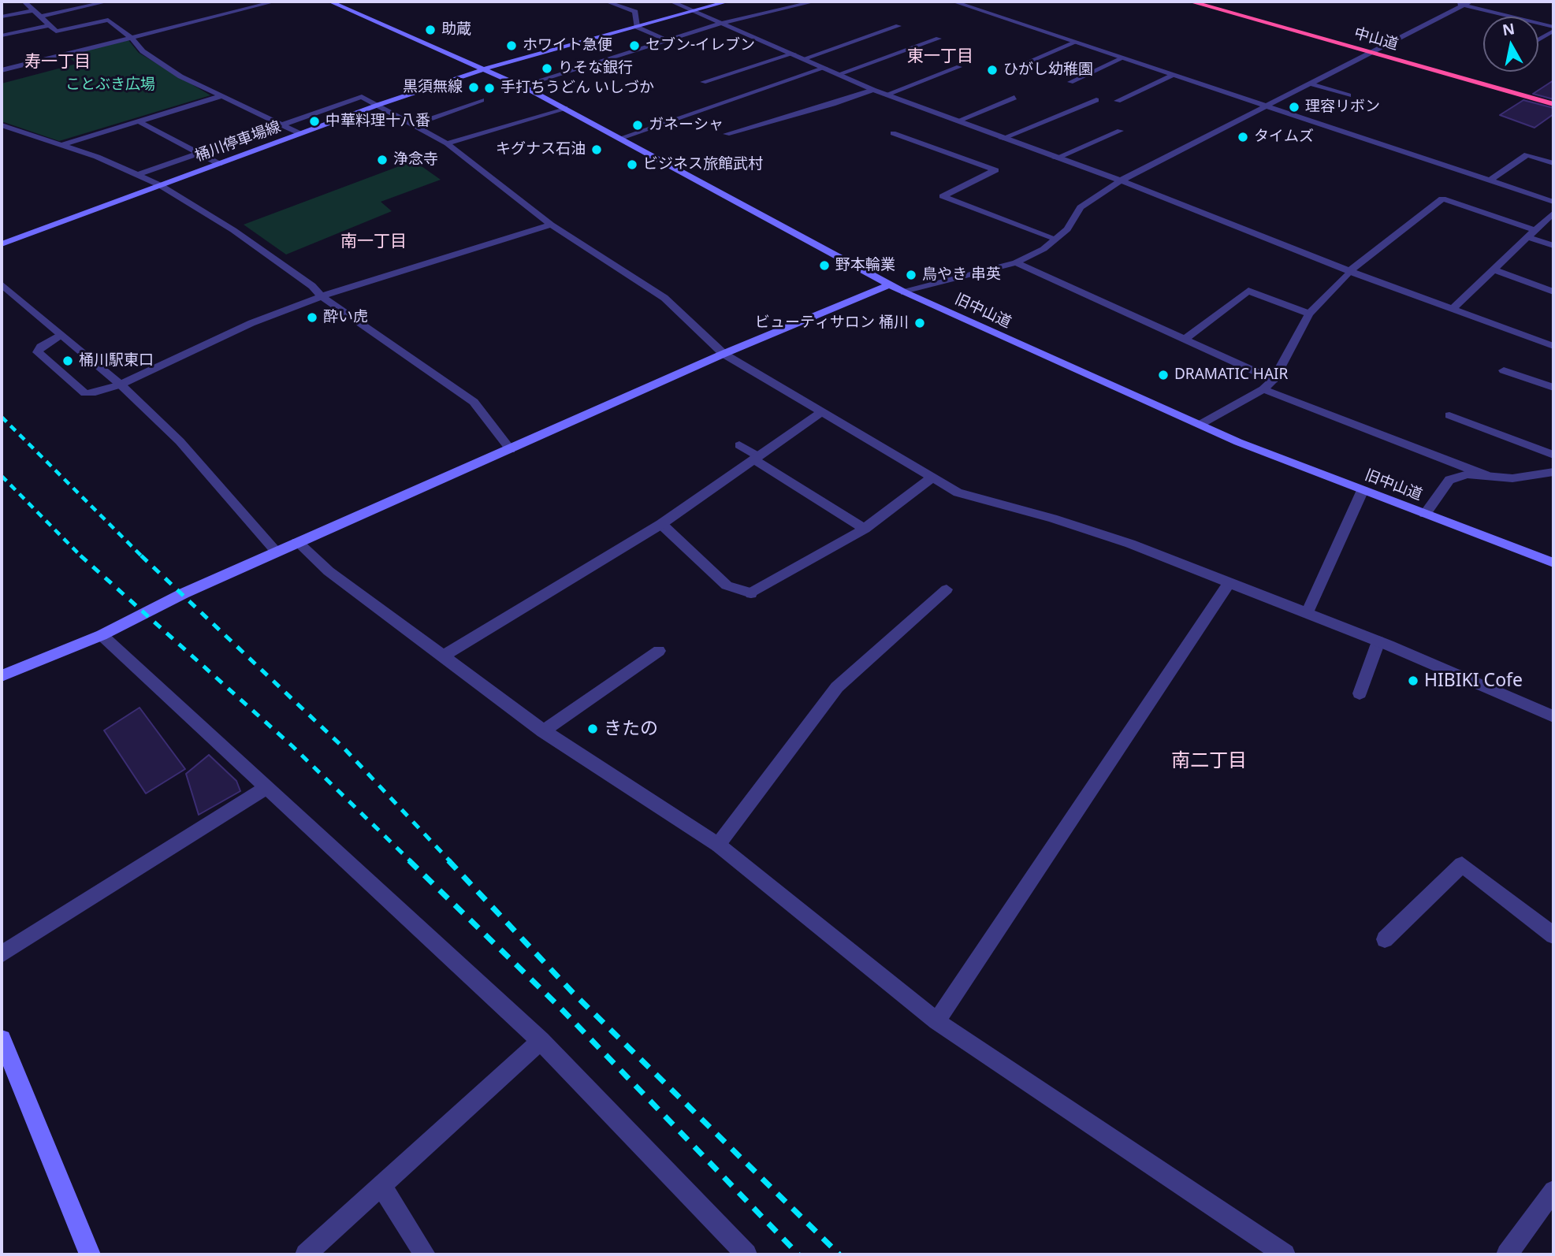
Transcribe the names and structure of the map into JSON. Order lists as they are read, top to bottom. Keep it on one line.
{"streets":{"highway":["中山道"],"main road":["桶川停車場線","旧中山道"]},"crossings":[["桶川停車場線","旧中山道"]],"districts":["東一丁目","寿一丁目","南一丁目","南二丁目"],"parks":["ことぶき広場"],"places":["助蔵","ホワイト急便","セブン-イレブン","りそな銀行","ひがし幼稚園","黒須無線","手打ちうどん いしづか","理容リボン","中華料理十八番","ガネーシャ","タイムズ","キグナス石油","浄念寺","ビジネス旅館武村","野本輪業","鳥やき 串英","酔い虎","ビューティサロン 桶川","桶川駅東口","DRAMATIC HAIR","HIBIKI Cofe","きたの"],"north":"top"}
